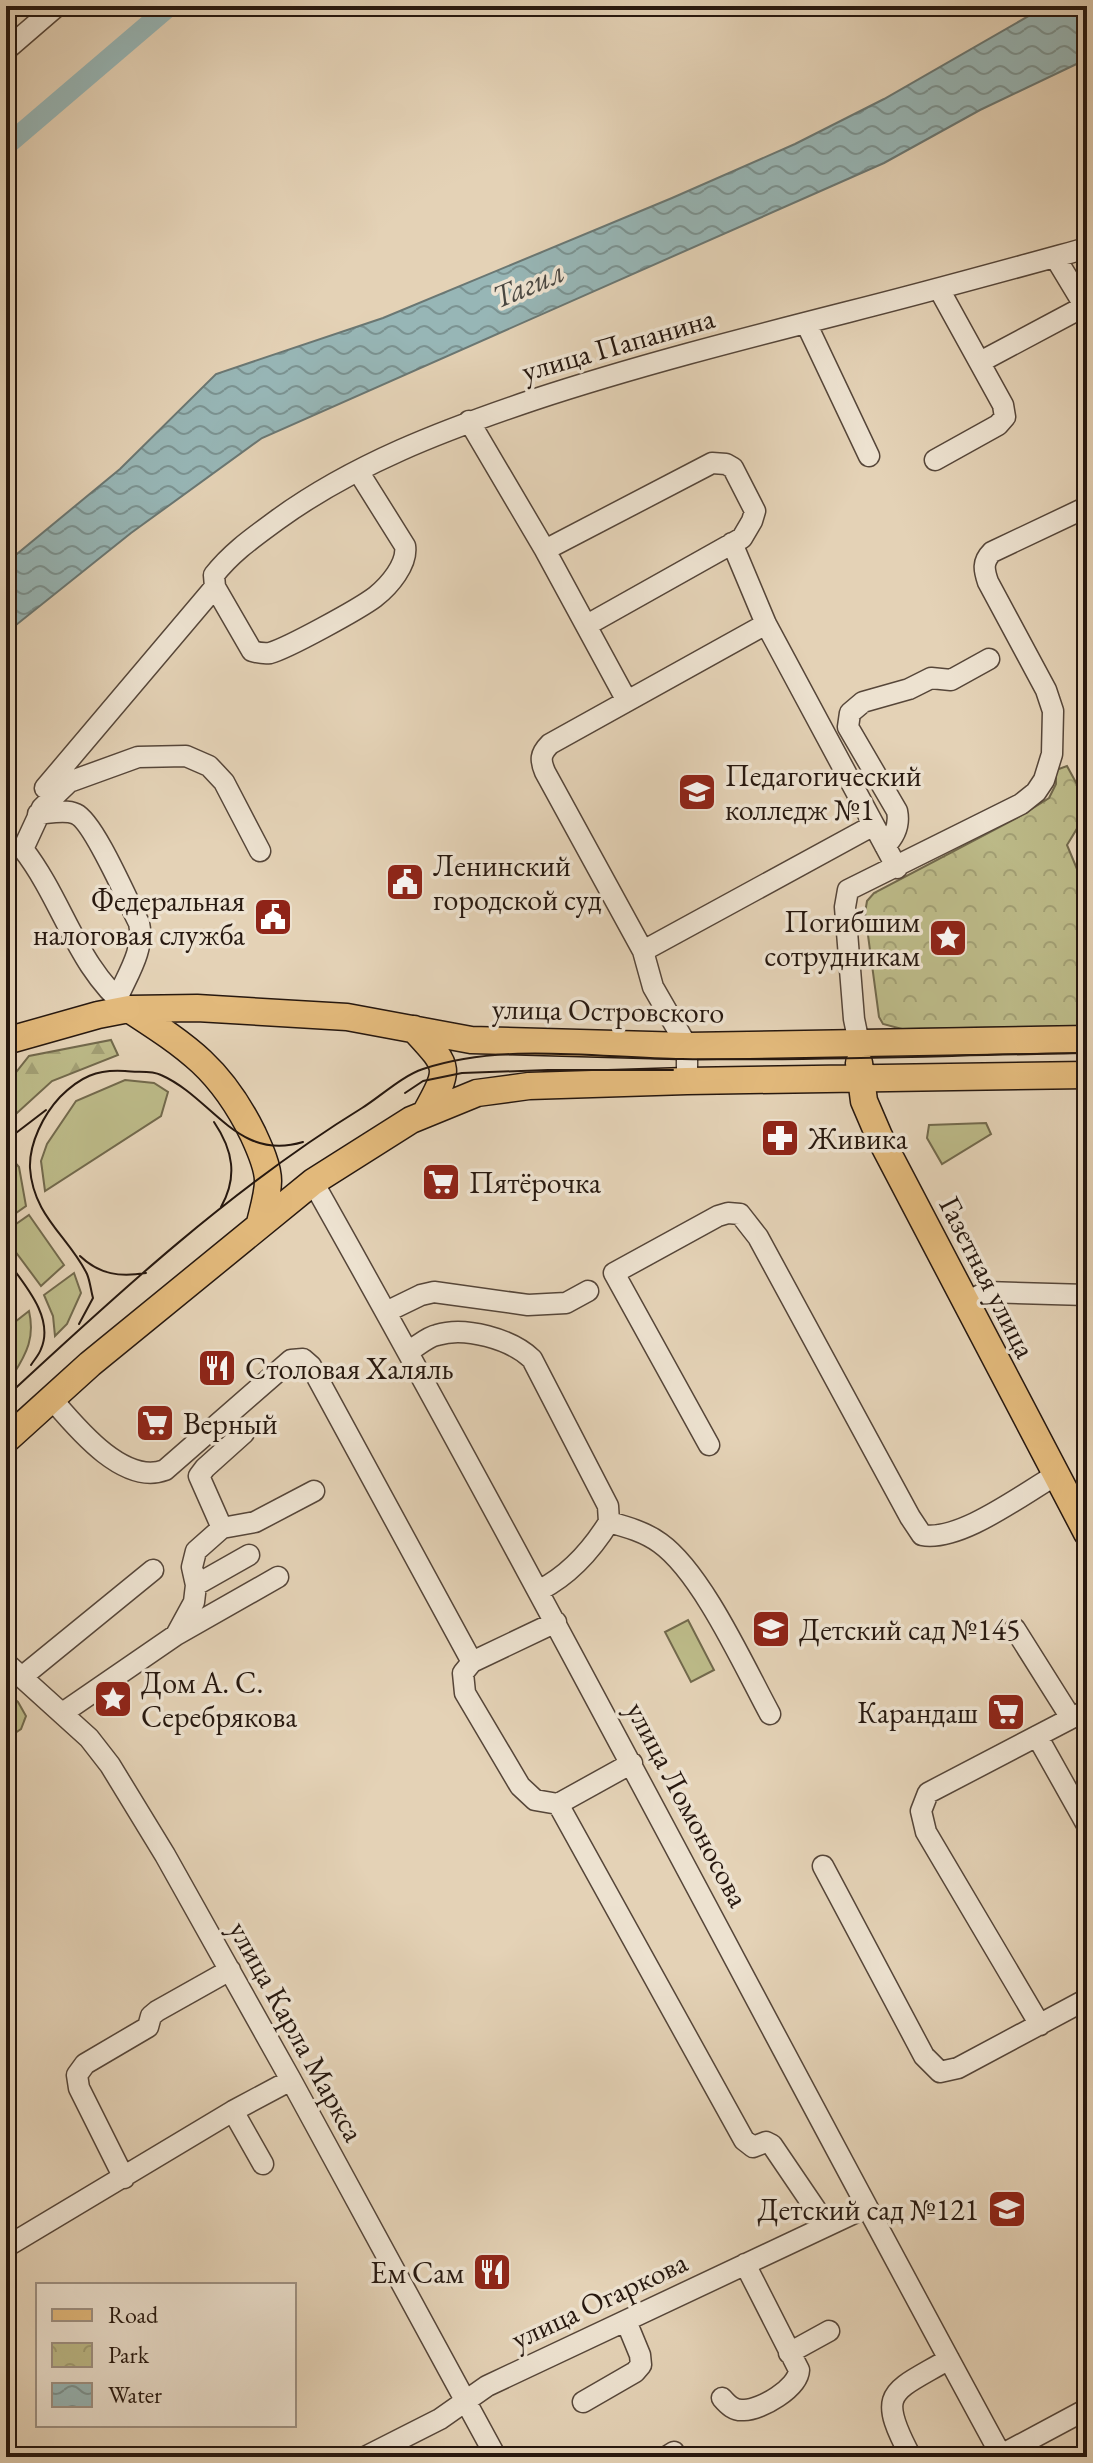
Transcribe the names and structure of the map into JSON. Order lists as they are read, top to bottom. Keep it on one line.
{"streets":{"main road":["улица Островского","Газетная улица"],"street":["улица Папанина","улица Ломоносова","улица Карла Маркса","улица Огаркова"]},"crossings":[["улица Островского","Газетная улица"],["улица Ломоносова","улица Огаркова"],["улица Карла Маркса","улица Огаркова"]],"water":["Тагил"],"places":{"school or university":["Педагогический колледж №1","Детский сад №145","Детский сад №121"],"public building":["Ленинский городской суд","Федеральная налоговая служба"],"place":["Погибшим сотрудникам","Дом А. С. Серебрякова"],"pharmacy":["Живика"],"supermarket":["Пятёрочка","Верный","Карандаш"],"restaurant":["Столовая Халяль","Ем Сам"]},"legend":["Road","Park","Water"]}
